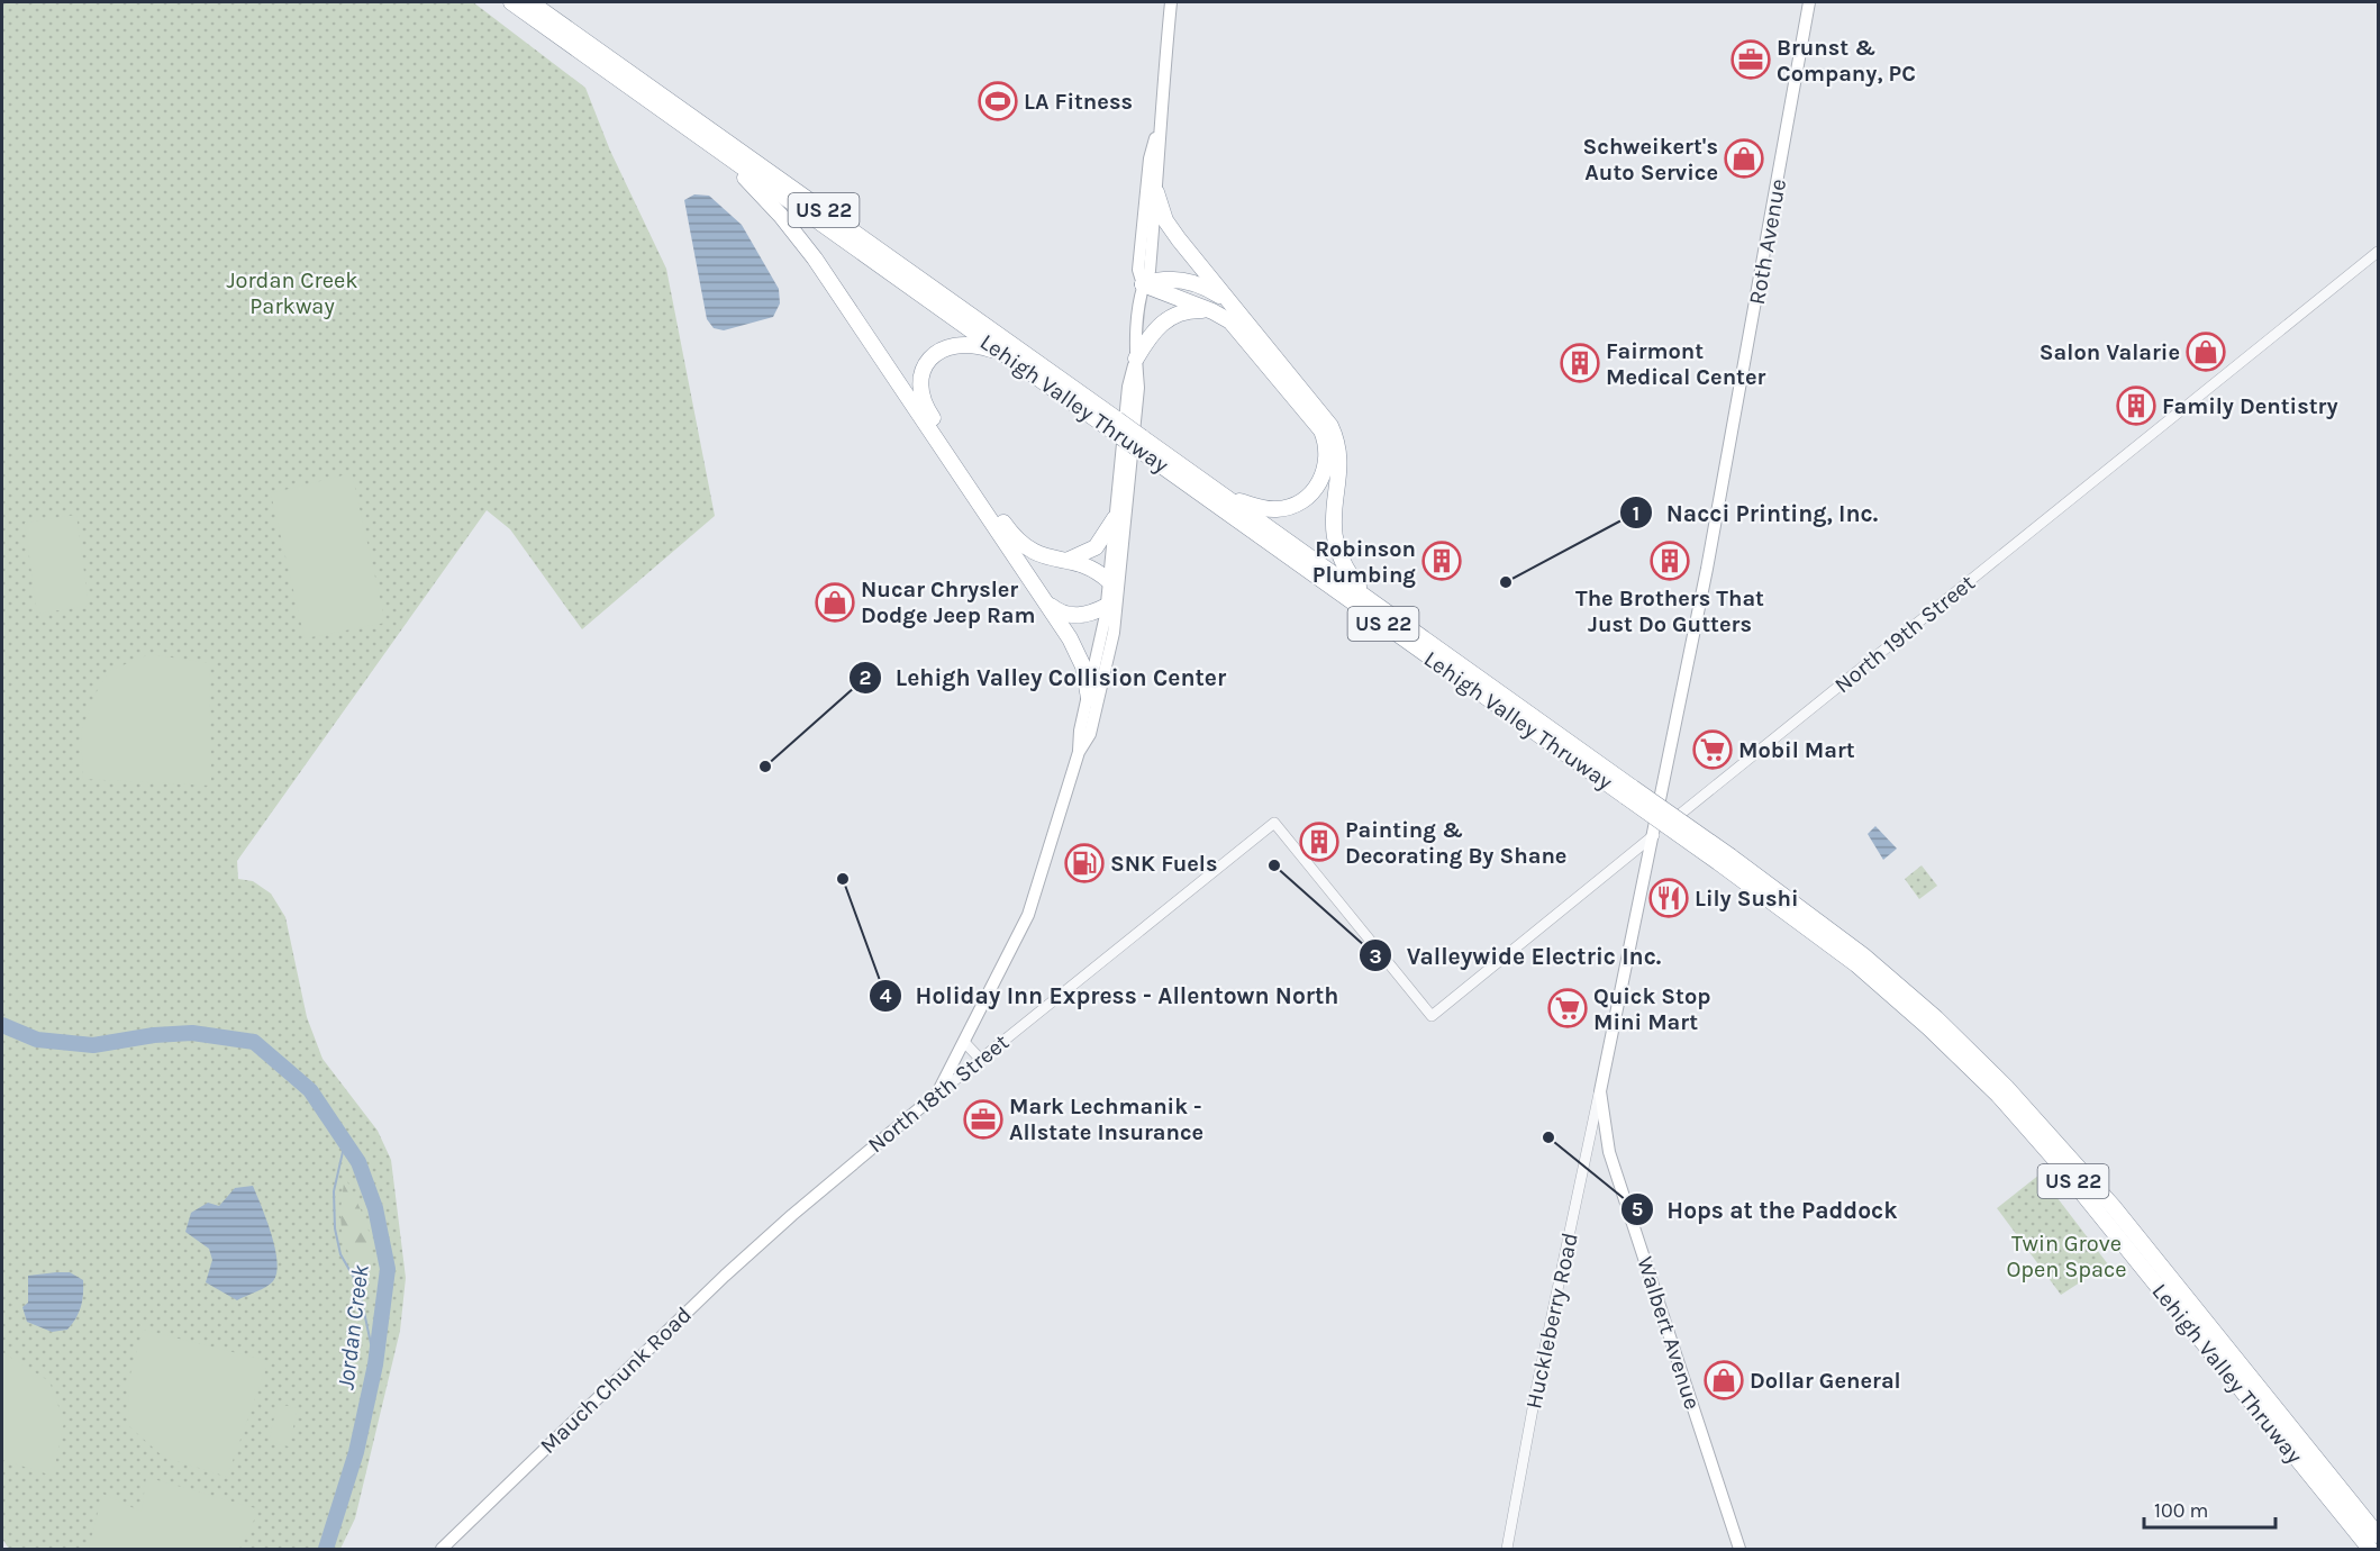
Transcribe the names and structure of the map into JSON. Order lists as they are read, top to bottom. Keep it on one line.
{"streets":{"highway":["US 22","Lehigh Valley Thruway"],"main road":["Roth Avenue","North 18th Street","Walbert Avenue","Mauch Chunk Road"],"street":["North 19th Street","Huckleberry Road"]},"crossings":[["Roth Avenue","North 19th Street"],["Roth Avenue","Walbert Avenue"],["North 19th Street","North 18th Street"],["North 19th Street","Walbert Avenue"],["North 18th Street","Mauch Chunk Road"],["Huckleberry Road","Walbert Avenue"]],"water":["Jordan Creek"],"parks":["Jordan Creek Parkway","Twin Grove Open Space"],"places":{"office":["Brunst & Company, PC","Mark Lechmanik - Allstate Insurance"],"sports":["LA Fitness"],"shop":["Schweikert's Auto Service","Salon Valarie","Nucar Chrysler Dodge Jeep Ram","Dollar General"],"building":["Fairmont Medical Center","Family Dentistry","Robinson Plumbing","The Brothers That Just Do Gutters","Painting & Decorating By Shane"],"other":["Nacci Printing, Inc.","Lehigh Valley Collision Center","Valleywide Electric Inc.","Holiday Inn Express - Allentown North","Hops at the Paddock"],"supermarket":["Mobil Mart","Quick Stop Mini Mart"],"fuel station":["SNK Fuels"],"restaurant":["Lily Sushi"]},"scale_bar":"100 m"}
